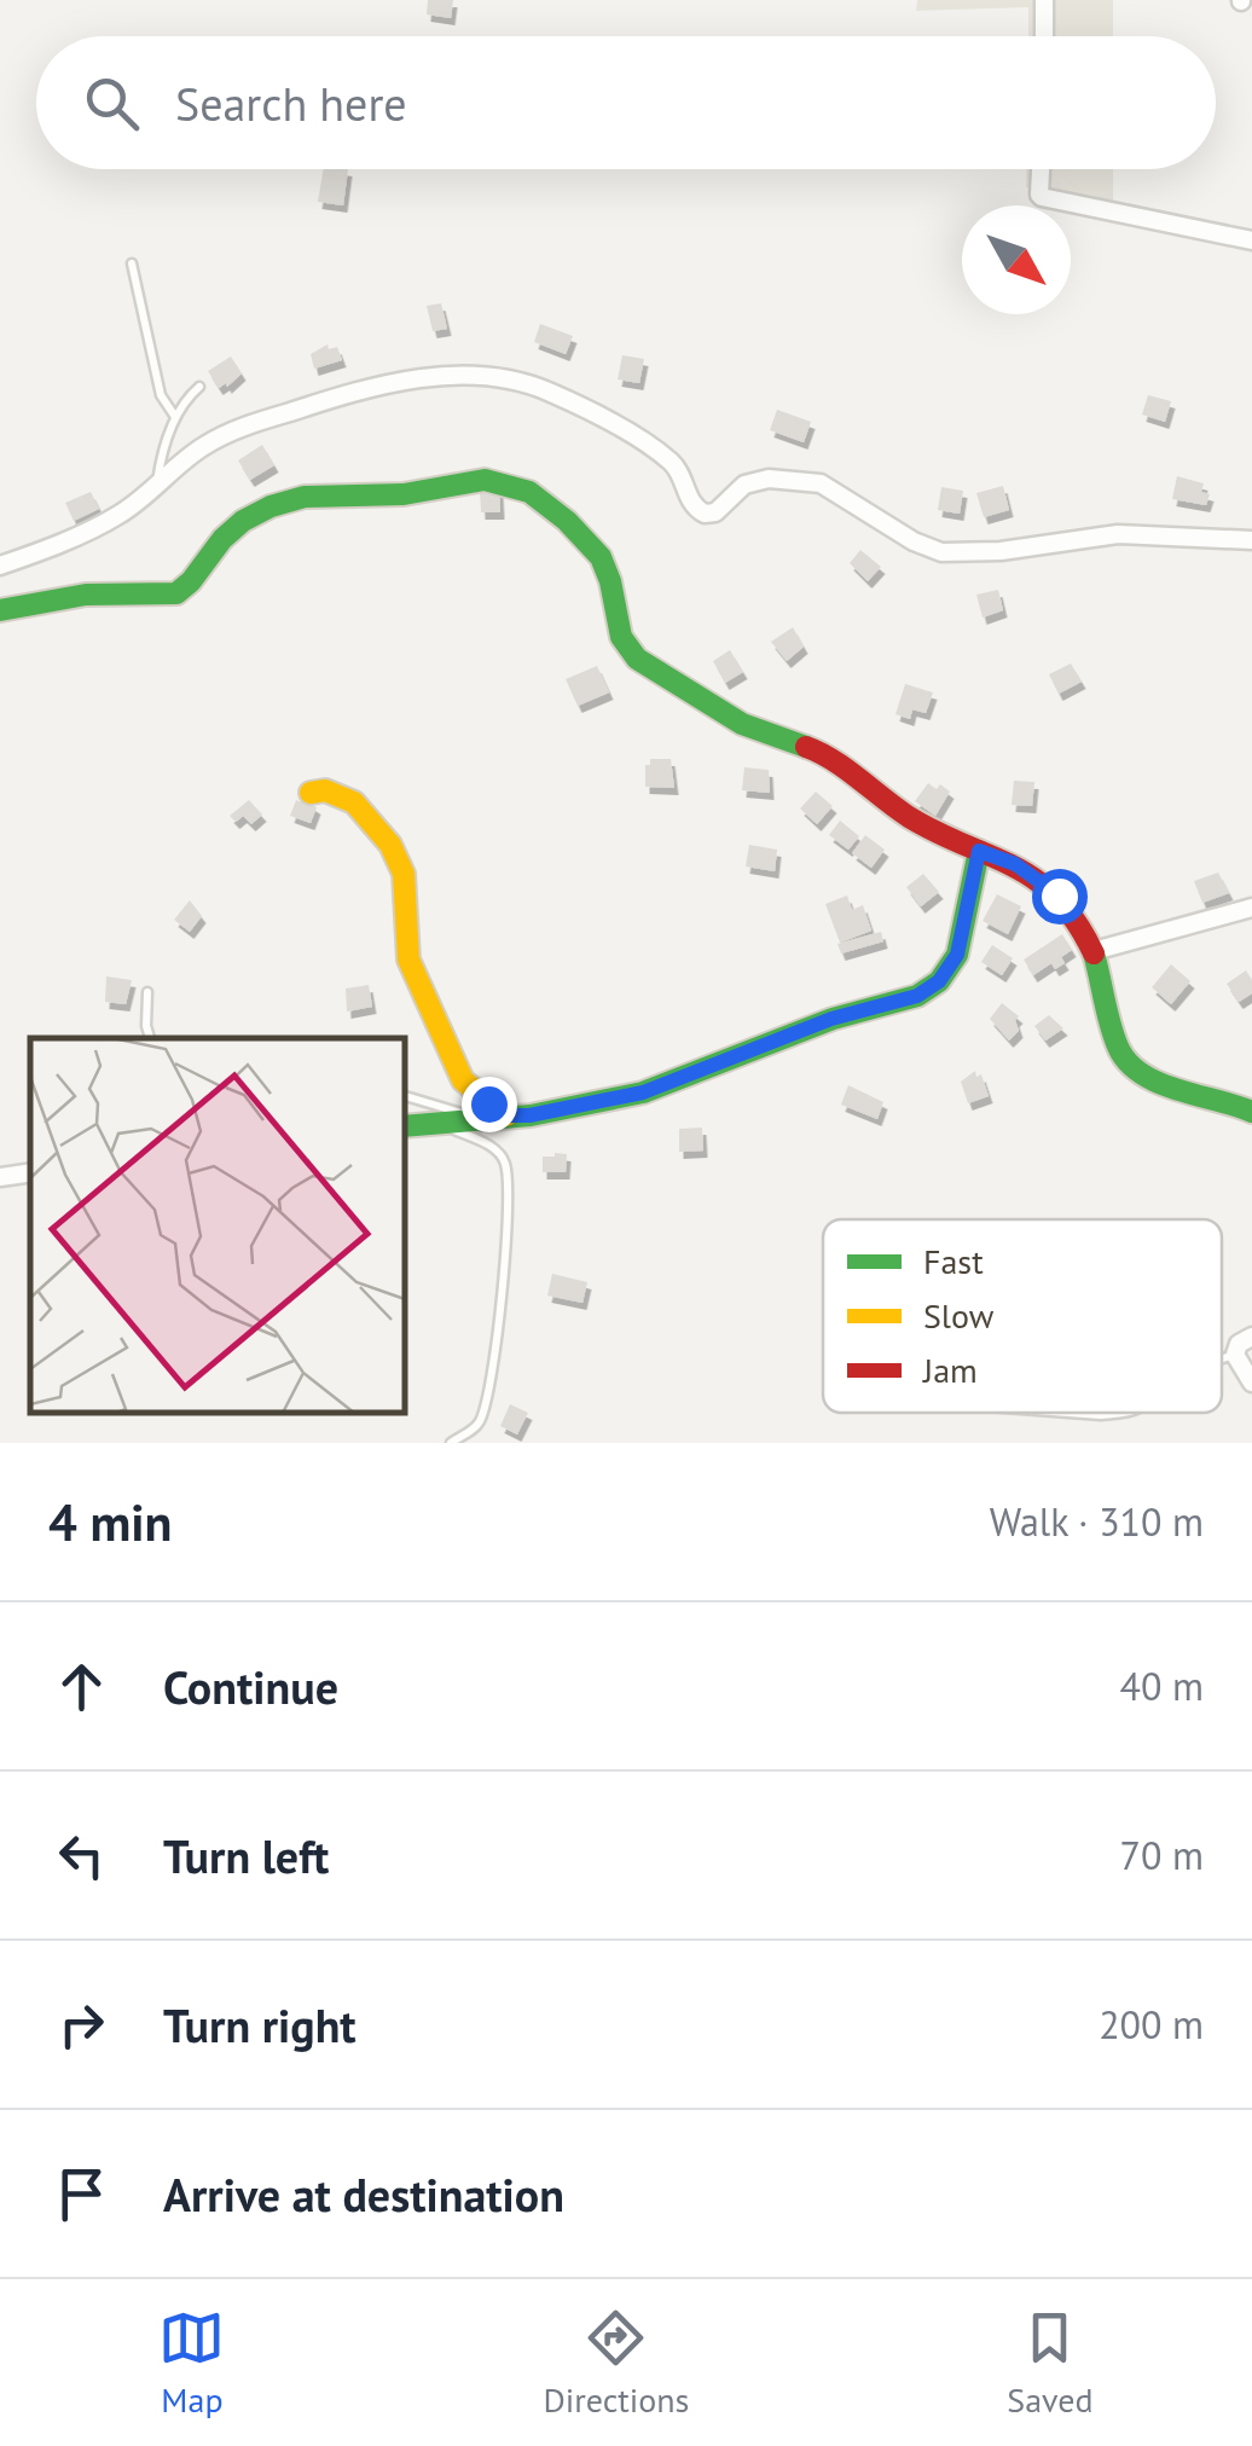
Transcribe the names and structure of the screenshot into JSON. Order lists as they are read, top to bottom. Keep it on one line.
{"legend":["Fast","Slow","Jam"],"north":"bottom right","page":{"search":"Search here","heading":["4 min","Walk · 310 m"],"list":[["Continue","40 m"],["Turn left","70 m"],["Turn right","200 m"],"Arrive at destination"],"nav":["Map","Directions","Saved"]}}
